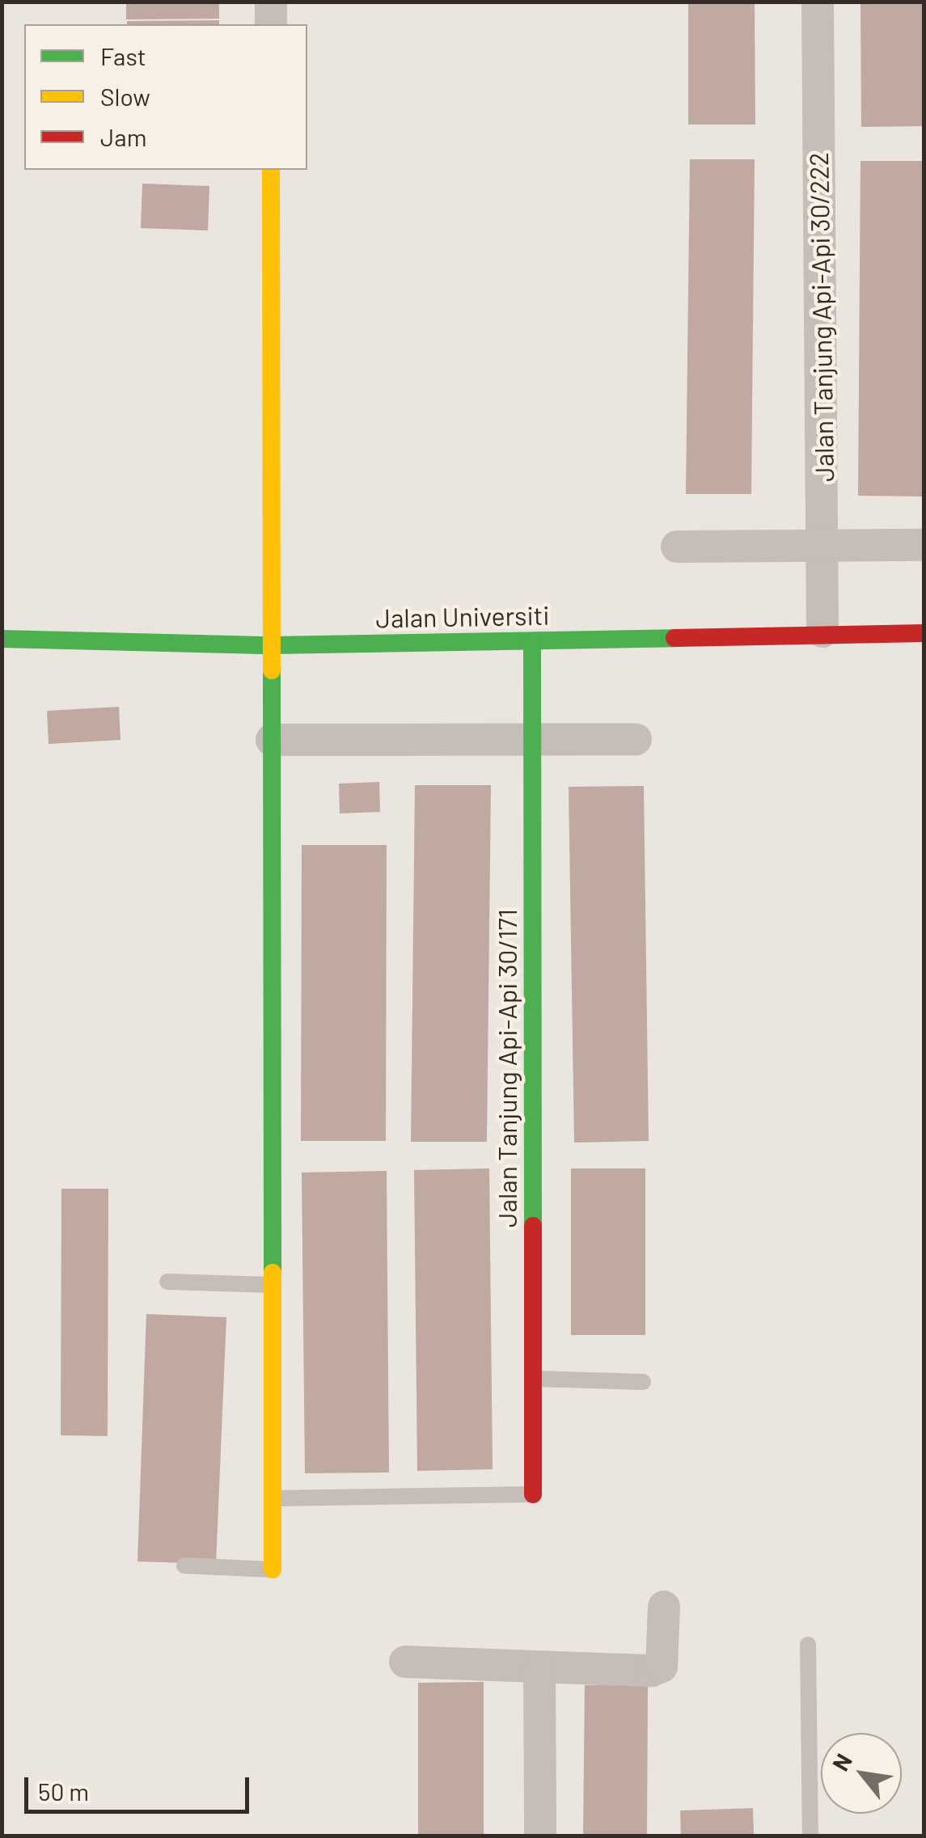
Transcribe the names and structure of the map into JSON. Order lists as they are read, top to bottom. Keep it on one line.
{"streets":{"street":["Jalan Tanjung Api-Api 30/222","Jalan Universiti","Jalan Tanjung Api-Api 30/171"]},"crossings":[["Jalan Tanjung Api-Api 30/222","Jalan Universiti"],["Jalan Universiti","Jalan Tanjung Api-Api 30/171"]],"legend":["Fast","Slow","Jam"],"scale_bar":"50 m","north":"top left"}
